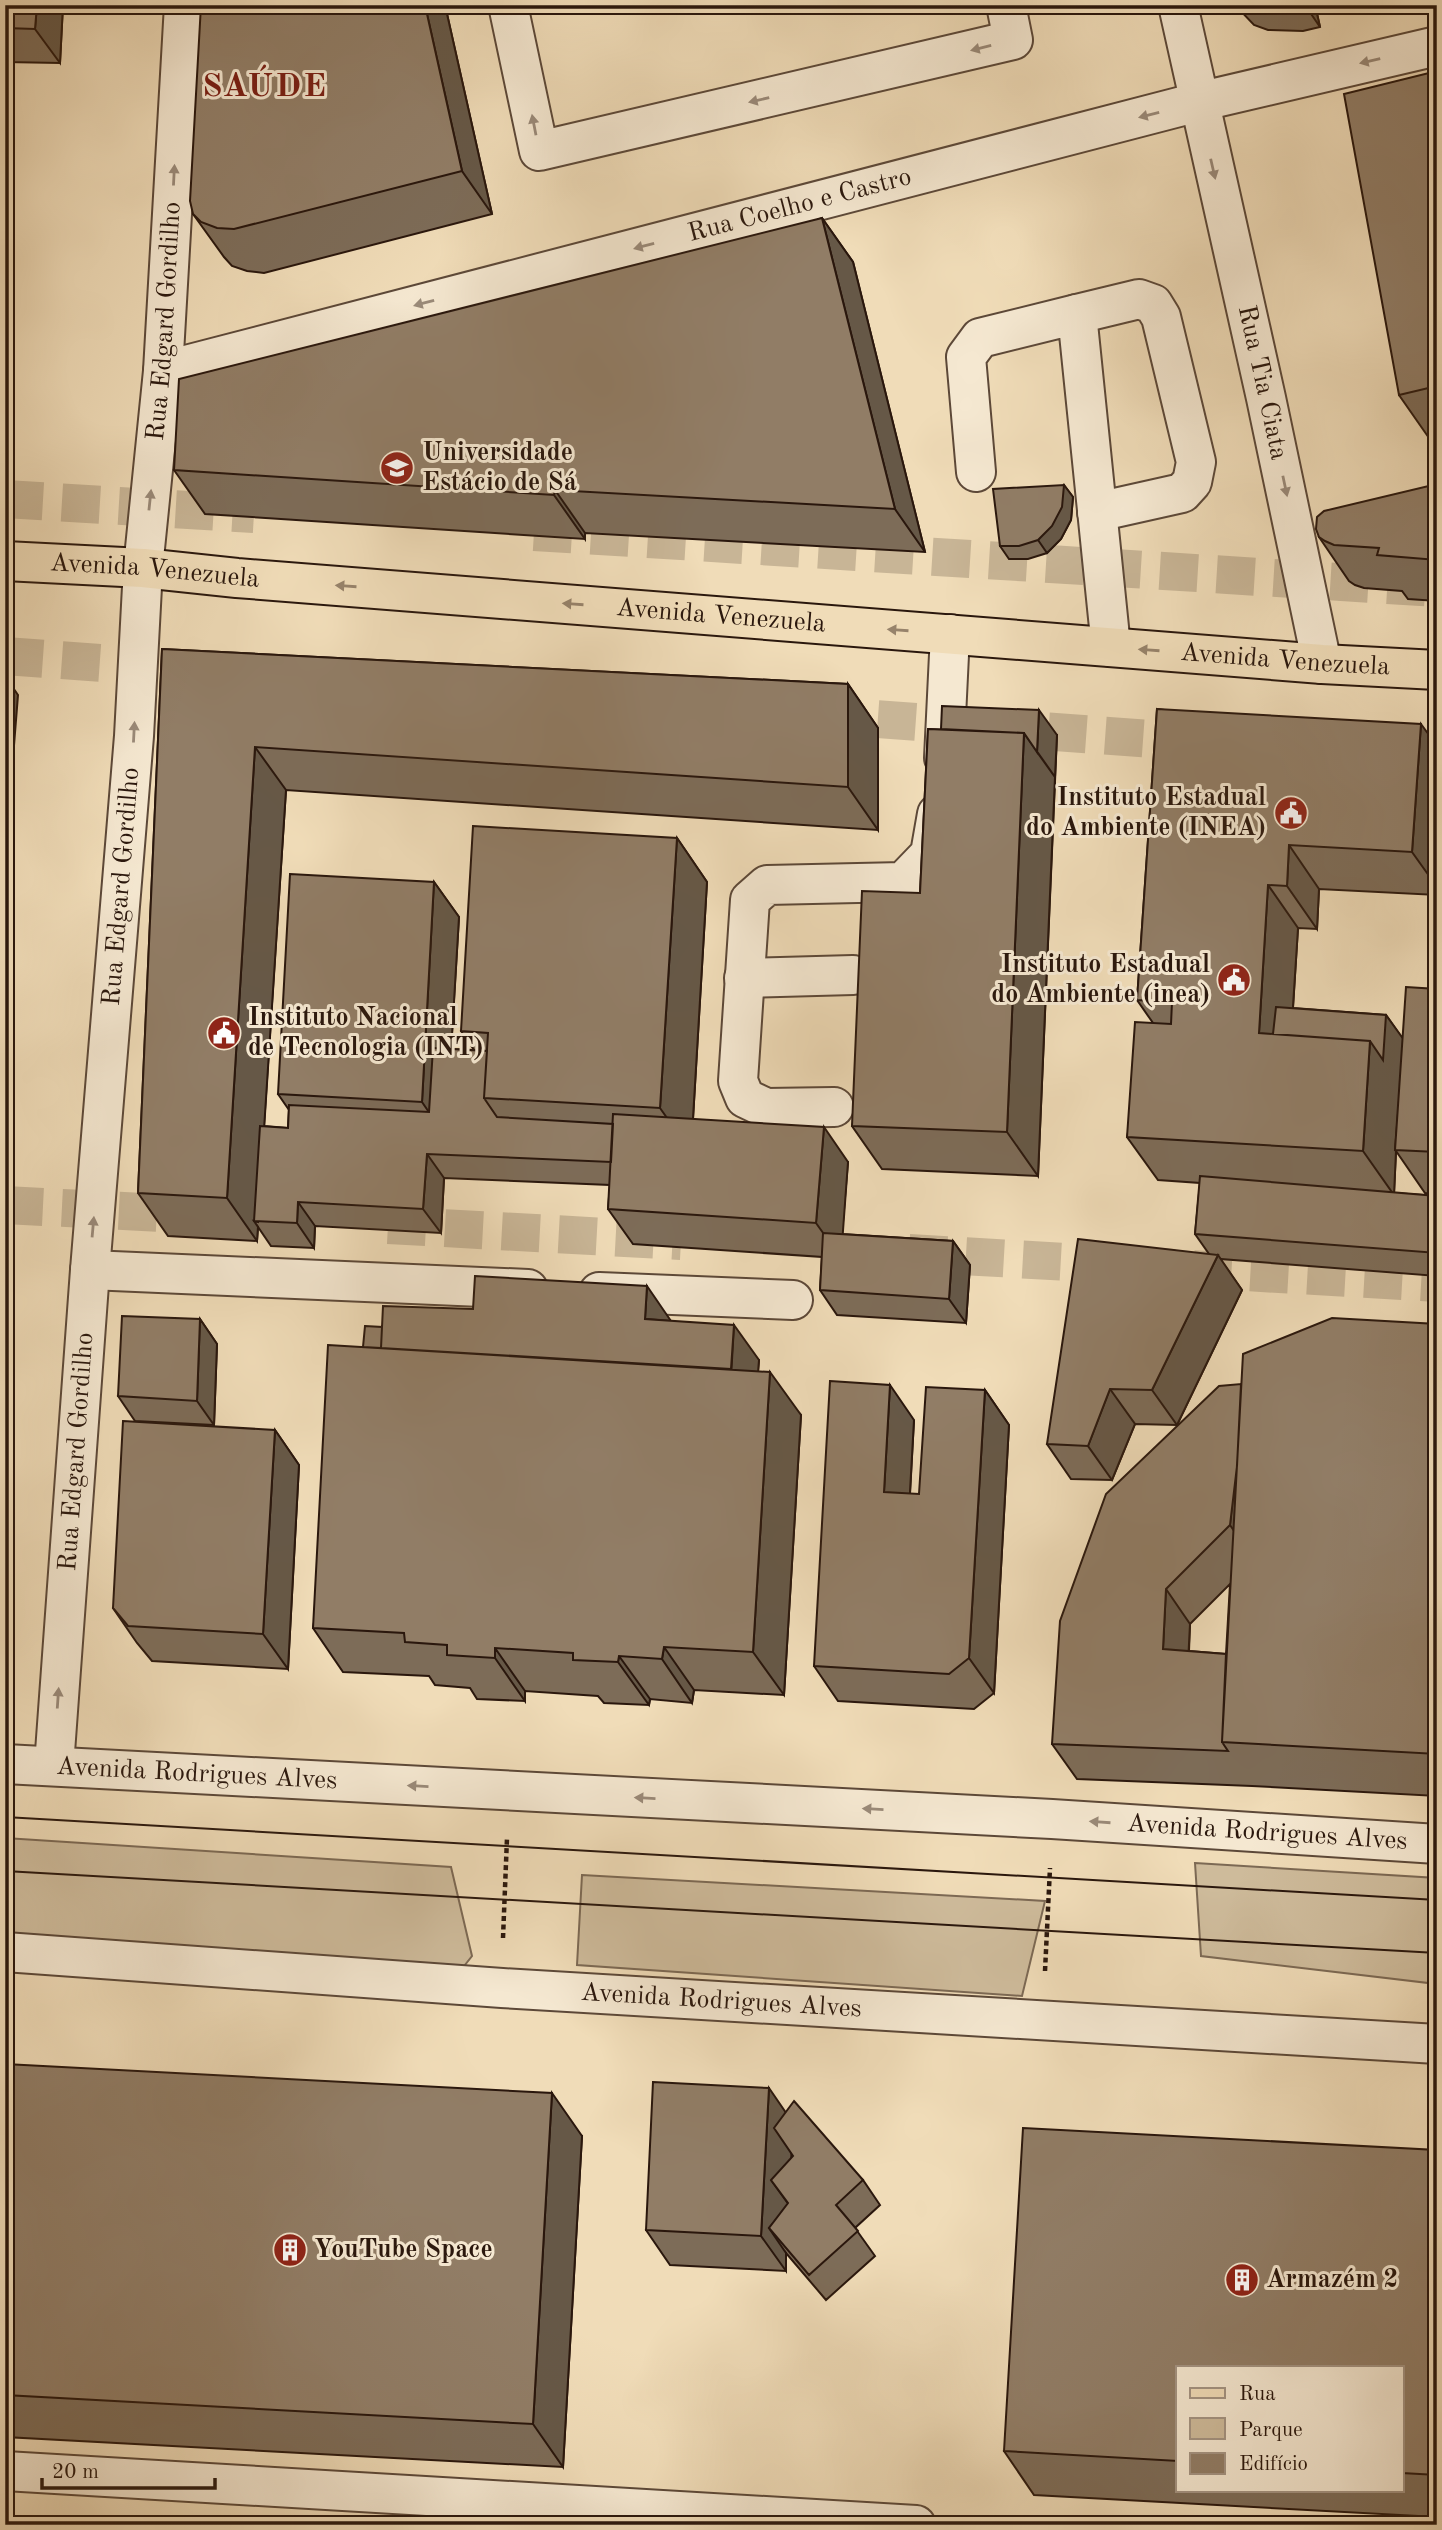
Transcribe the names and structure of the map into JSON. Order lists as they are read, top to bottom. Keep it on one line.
{"streets":{"main road":["Avenida Venezuela"],"street":["Rua Coelho e Castro","Rua Edgard Gordilho","Rua Tia Ciata","Avenida Rodrigues Alves"]},"crossings":[["Rua Coelho e Castro","Rua Edgard Gordilho"],["Rua Coelho e Castro","Rua Tia Ciata"],["Rua Edgard Gordilho","Avenida Venezuela"],["Rua Edgard Gordilho","Avenida Rodrigues Alves"],["Rua Tia Ciata","Avenida Venezuela"]],"one_way":["Rua Coelho e Castro","Rua Edgard Gordilho","Avenida Venezuela"],"districts":["SAÚDE"],"places":{"school or university":["Universidade Estácio de Sá"],"public building":["Instituto Estadual do Ambiente (INEA)","Instituto Estadual do Ambiente (inea)","Instituto Nacional de Tecnologia (INT)"],"building":["YouTube Space","Armazém 2"]},"legend":["Rua","Parque","Edifício"],"scale_bar":"20 m"}
